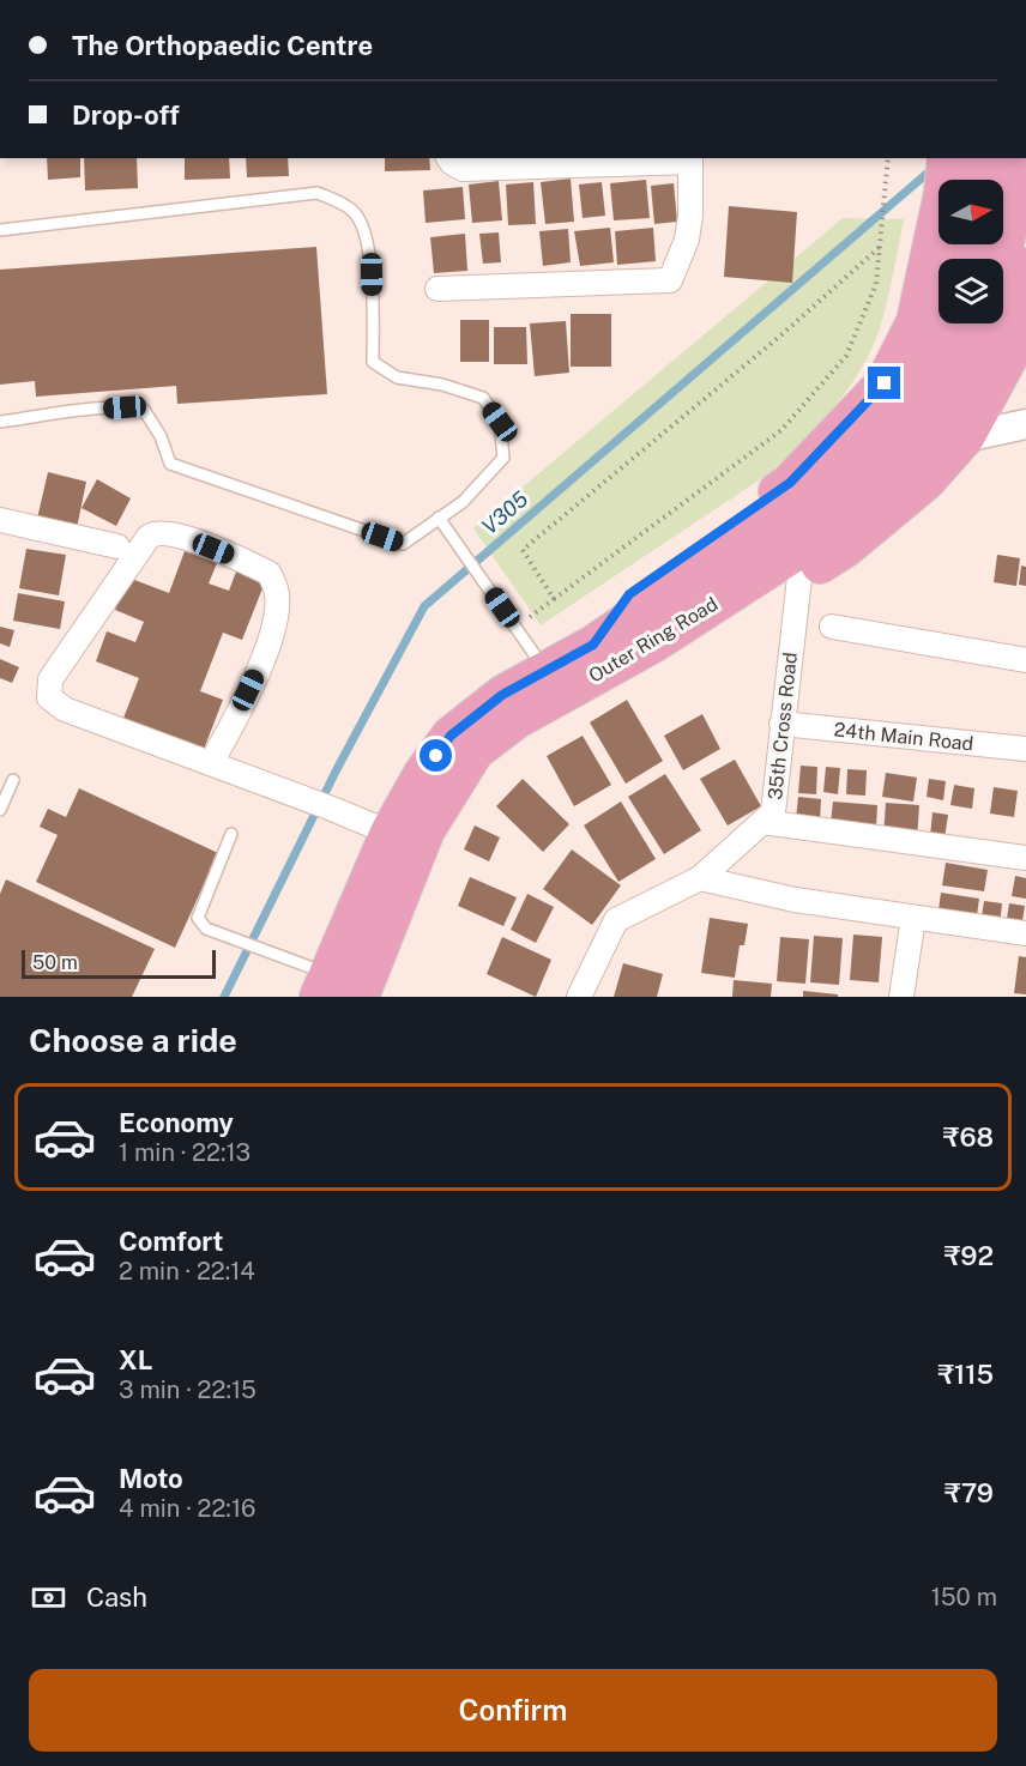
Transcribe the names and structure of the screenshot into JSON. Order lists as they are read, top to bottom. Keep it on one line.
{"streets":{"highway":["Outer Ring Road"],"street":["35th Cross Road","24th Main Road"]},"crossings":[["35th Cross Road","24th Main Road"]],"water":["V305"],"scale_bar":"50 m","north":"right","page":{"banner":["The Orthopaedic Centre","Drop-off"],"scale":"50 m","heading":"Choose a ride","list":[{"name":"Economy","note":"1 min · 22:13","value":"₹68"},{"name":"Comfort","note":"2 min · 22:14","value":"₹92"},{"name":"XL","note":"3 min · 22:15","value":"₹115"},{"name":"Moto","note":"4 min · 22:16","value":"₹79"}],"pay":["Cash","150 m"],"buttons":"Confirm"}}
